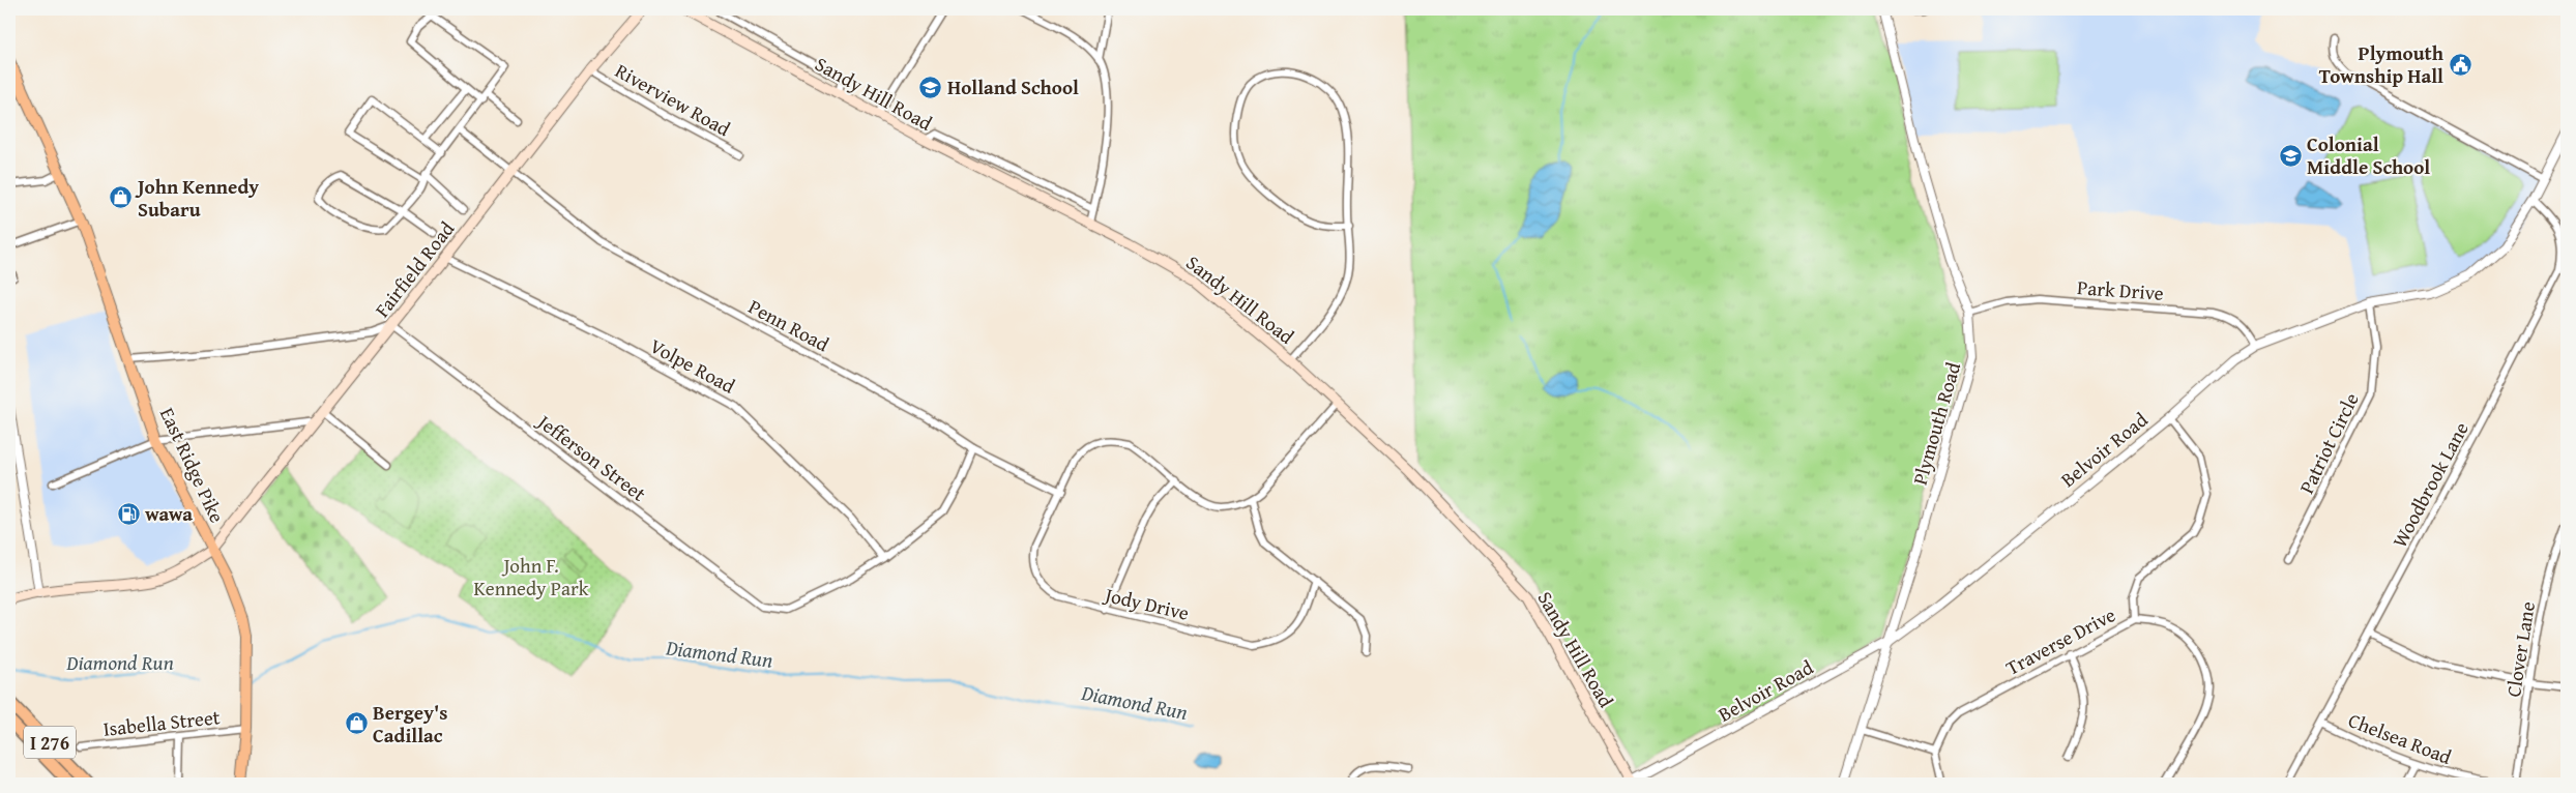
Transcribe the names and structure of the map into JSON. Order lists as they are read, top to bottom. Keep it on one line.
{"streets":{"highway":["I 276"],"main road":["Sandy Hill Road","Fairfield Road","East Ridge Pike"],"street":["Riverview Road","Park Drive","Penn Road","Volpe Road","Plymouth Road","Patriot Circle","Belvoir Road","Jefferson Street","Woodbrook Lane","Jody Drive","Traverse Drive","Clover Lane","Isabella Street","Chelsea Road"]},"crossings":[["Sandy Hill Road","Belvoir Road"],["Riverview Road","Fairfield Road"],["Fairfield Road","Penn Road"],["Fairfield Road","Volpe Road"],["Fairfield Road","Jefferson Street"],["Fairfield Road","East Ridge Pike"],["Park Drive","Plymouth Road"],["Park Drive","Belvoir Road"],["Penn Road","Jefferson Street"],["Penn Road","Jody Drive"],["Volpe Road","Jefferson Street"],["Plymouth Road","Belvoir Road"],["Patriot Circle","Belvoir Road"],["Belvoir Road","Woodbrook Lane"],["East Ridge Pike","Isabella Street"],["Woodbrook Lane","Chelsea Road"]],"water":["Diamond Run"],"parks":["John F. Kennedy Park"],"places":{"public building":["Plymouth Township Hall"],"school or university":["Holland School","Colonial Middle School"],"shop":["John Kennedy Subaru","Bergey's Cadillac"],"fuel station":["wawa"]}}
